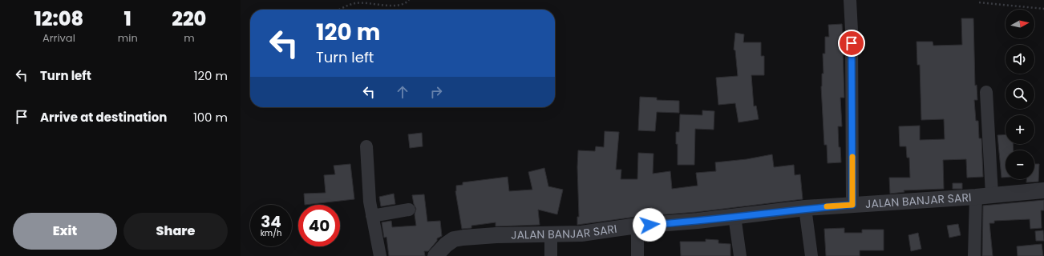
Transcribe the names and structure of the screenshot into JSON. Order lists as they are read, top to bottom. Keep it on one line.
{"streets":{"street":["JALAN BANJAR SARI"]},"north":"right","page":{"eta":["12:08","Arrival","1","min","220","m"],"map_buttons":["+","−"],"turn":["120 m","Turn left"],"list":[{"name":"Turn left","value":"120 m"},{"name":"Arrive at destination","value":"100 m"}],"speed":"34 km/h","limit":"40","buttons":["Exit","Share"]}}
